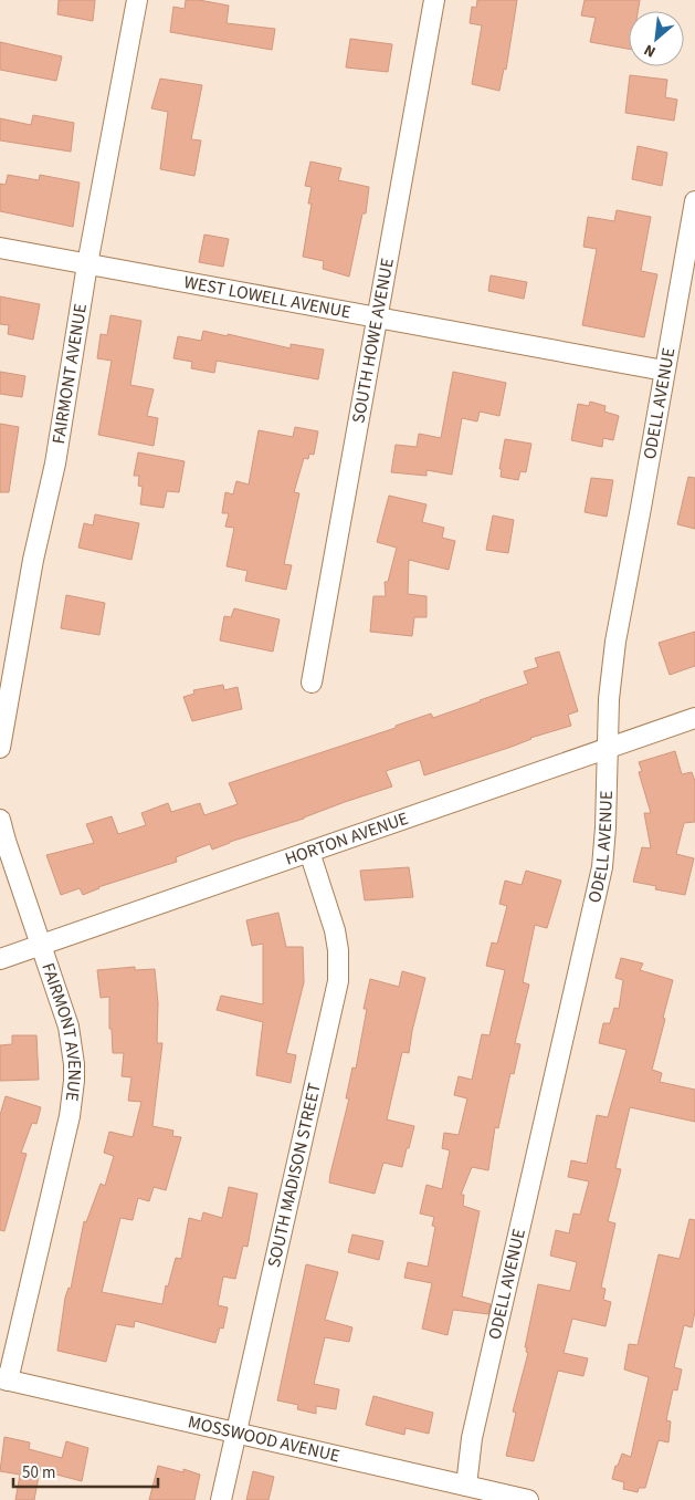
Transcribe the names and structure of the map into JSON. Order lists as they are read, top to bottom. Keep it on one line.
{"streets":{"street":["WEST LOWELL AVENUE","SOUTH HOWE AVENUE","FAIRMONT AVENUE","ODELL AVENUE","HORTON AVENUE","SOUTH MADISON STREET","MOSSWOOD AVENUE"]},"crossings":[["WEST LOWELL AVENUE","SOUTH HOWE AVENUE"],["WEST LOWELL AVENUE","FAIRMONT AVENUE"],["WEST LOWELL AVENUE","ODELL AVENUE"],["FAIRMONT AVENUE","HORTON AVENUE"],["FAIRMONT AVENUE","MOSSWOOD AVENUE"],["ODELL AVENUE","HORTON AVENUE"],["ODELL AVENUE","MOSSWOOD AVENUE"],["HORTON AVENUE","SOUTH MADISON STREET"],["SOUTH MADISON STREET","MOSSWOOD AVENUE"]],"scale_bar":"50 m","north":"bottom left"}
